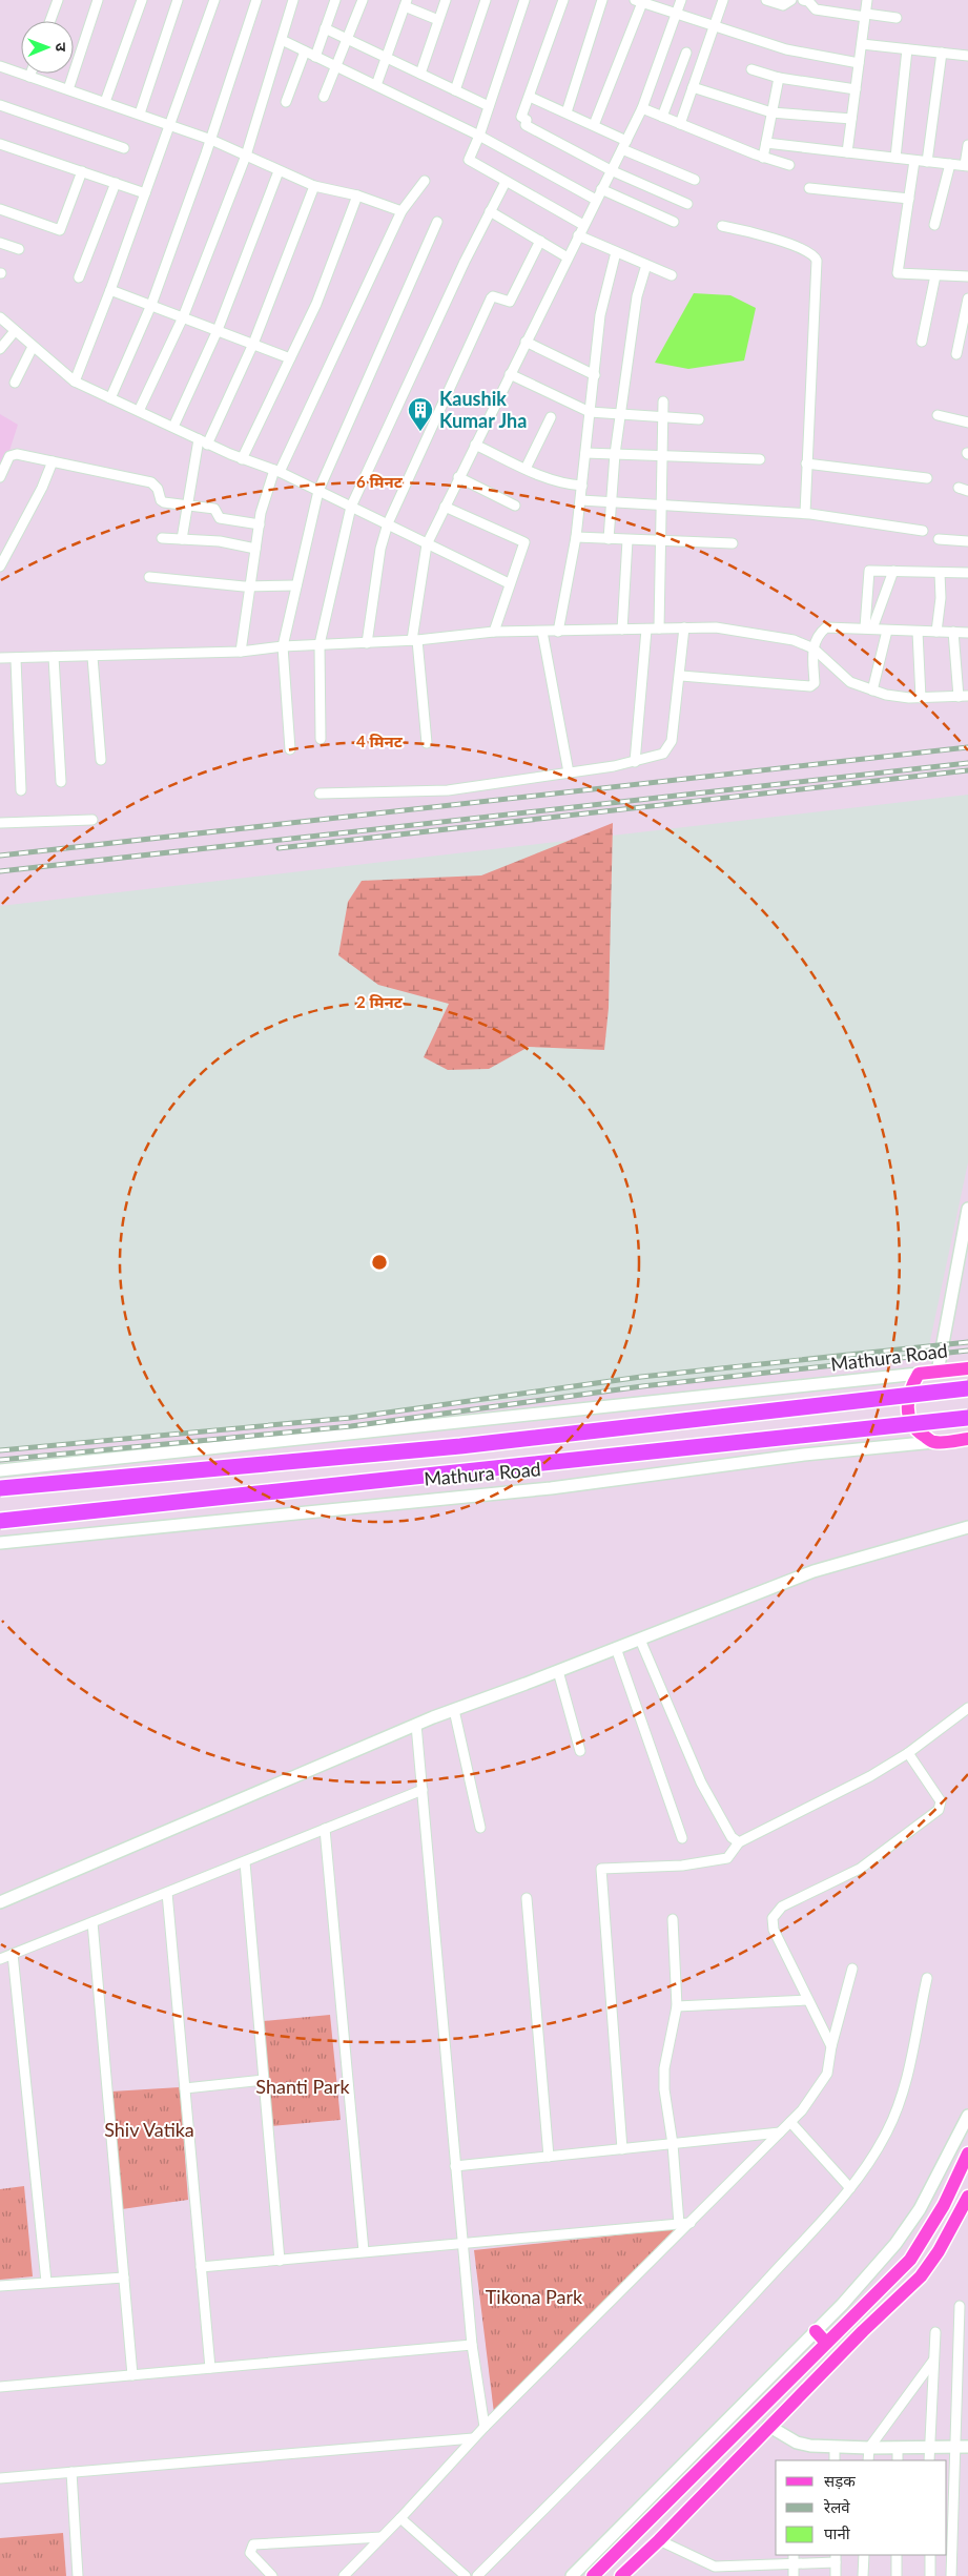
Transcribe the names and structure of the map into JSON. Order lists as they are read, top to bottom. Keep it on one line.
{"streets":{"highway":["Mathura Road"]},"parks":["Shanti Park","Shiv Vatika","Tikona Park"],"places":{"building":["Kaushik Kumar Jha"]},"legend":["सड़क","रेलवे","पानी"],"north":"right","rings":["6 मिनट","4 मिनट","2 मिनट"]}
